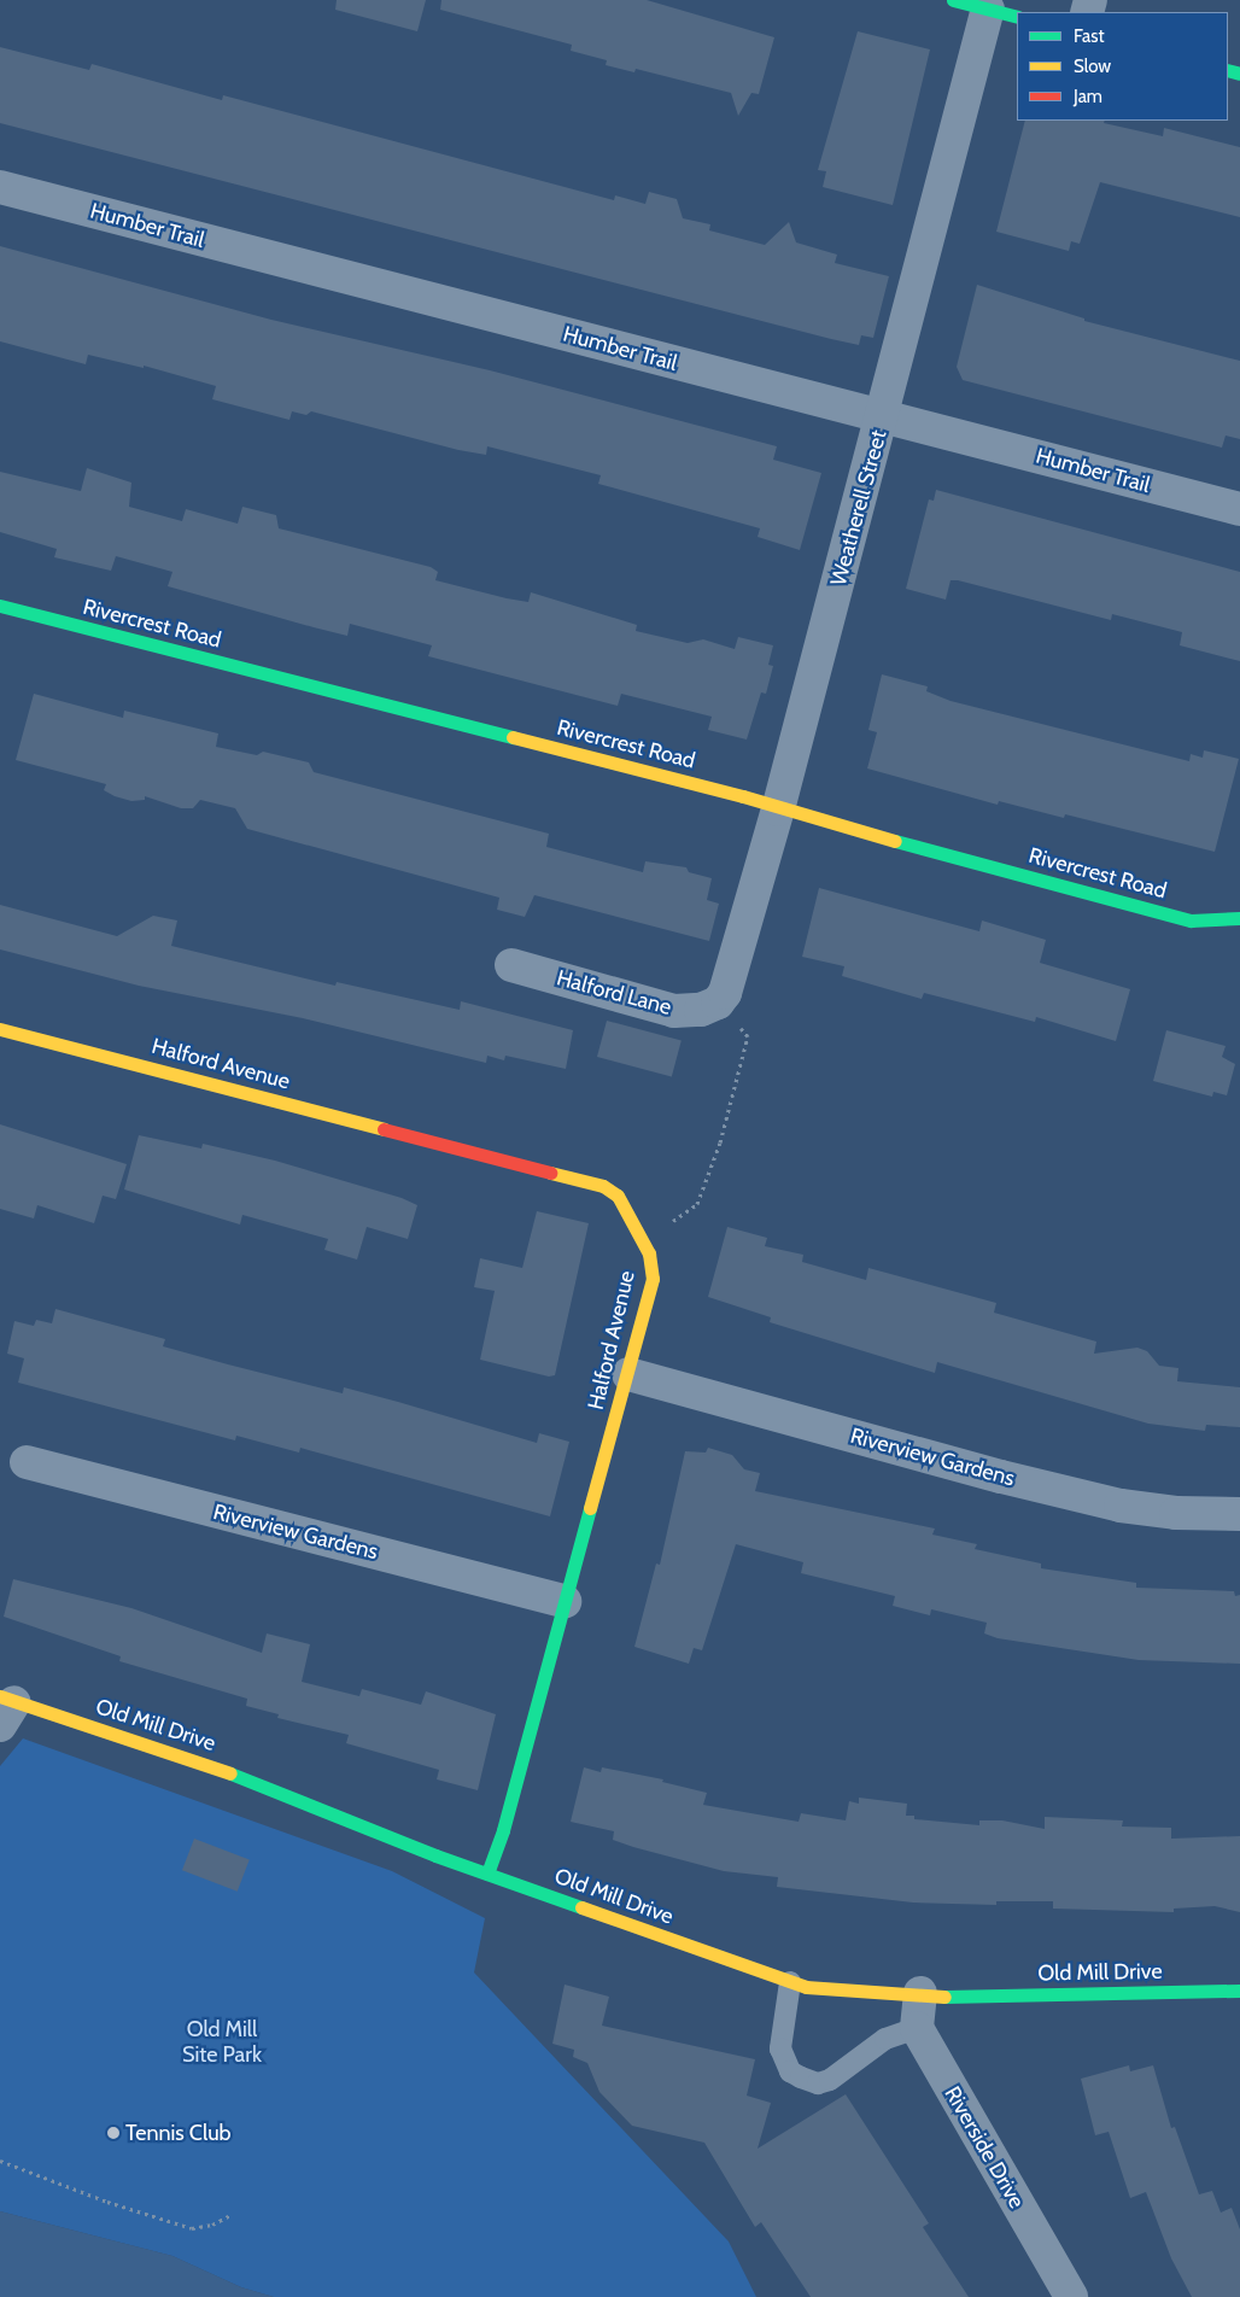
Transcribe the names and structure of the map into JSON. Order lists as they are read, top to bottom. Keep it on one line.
{"streets":{"street":["Humber Trail","Weatherell Street","Rivercrest Road","Halford Lane","Halford Avenue","Riverview Gardens","Old Mill Drive","Riverside Drive"]},"crossings":[["Humber Trail","Weatherell Street"],["Weatherell Street","Rivercrest Road"],["Weatherell Street","Halford Lane"],["Halford Avenue","Riverview Gardens"],["Halford Avenue","Old Mill Drive"]],"parks":["Old Mill Site Park"],"places":["Tennis Club"],"legend":["Fast","Slow","Jam"]}
